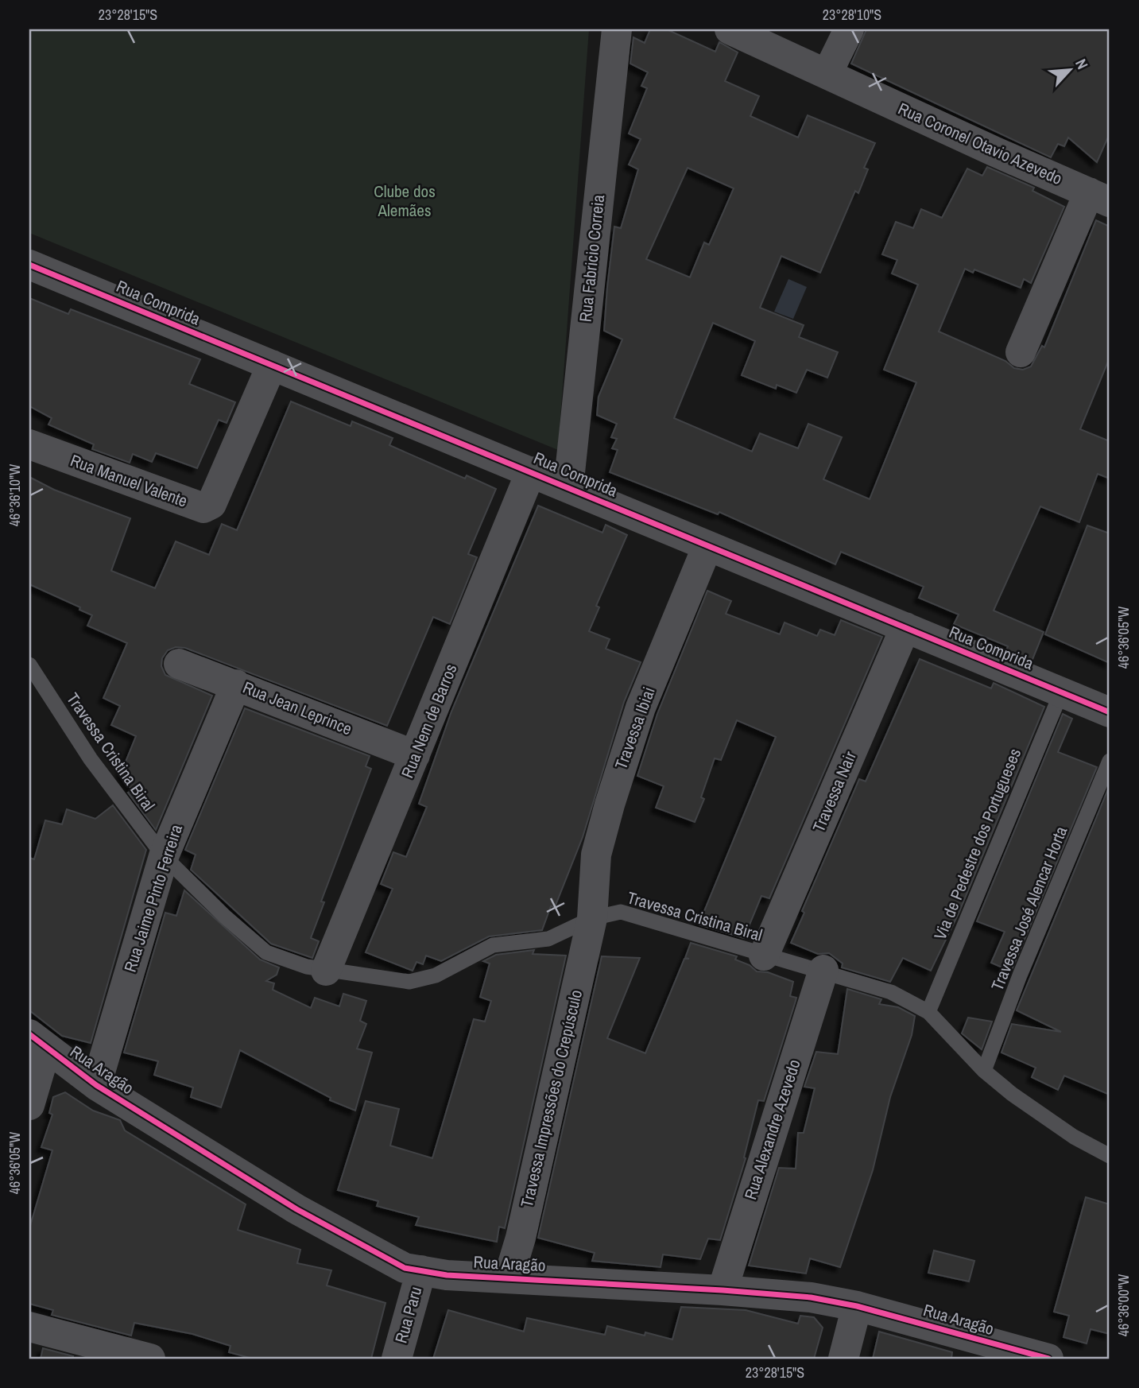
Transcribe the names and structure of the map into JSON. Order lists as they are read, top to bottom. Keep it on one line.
{"streets":{"street":["Rua Coronel Otavio Azevedo","Rua Fabricio Correia","Rua Comprida","Rua Manuel Valente","Rua Jean Leprince","Rua Nem de Barros","Travessa Ibiai","Travessa Nair","Rua Jaime Pinto Ferreira","Rua Aragão","Travessa Impressões do Crepúsculo","Rua Alexandre Azevedo","Rua Paru"],"lane":["Travessa Cristina Biral","Via de Pedestre dos Portugueses","Travessa José Alencar Horta"]},"crossings":[["Rua Fabricio Correia","Rua Comprida"],["Rua Comprida","Rua Manuel Valente"],["Rua Comprida","Rua Nem de Barros"],["Rua Comprida","Travessa Ibiai"],["Rua Comprida","Travessa Nair"],["Rua Comprida","Via de Pedestre dos Portugueses"],["Rua Jean Leprince","Rua Nem de Barros"],["Rua Jean Leprince","Rua Jaime Pinto Ferreira"],["Rua Nem de Barros","Travessa Cristina Biral"],["Travessa Ibiai","Travessa Cristina Biral"],["Travessa Ibiai","Travessa Impressões do Crepúsculo"],["Travessa Cristina Biral","Travessa Nair"],["Travessa Cristina Biral","Via de Pedestre dos Portugueses"],["Travessa Cristina Biral","Rua Jaime Pinto Ferreira"],["Travessa Cristina Biral","Travessa José Alencar Horta"],["Travessa Cristina Biral","Travessa Impressões do Crepúsculo"],["Travessa Cristina Biral","Rua Alexandre Azevedo"],["Rua Jaime Pinto Ferreira","Rua Aragão"],["Rua Aragão","Travessa Impressões do Crepúsculo"],["Rua Aragão","Rua Alexandre Azevedo"],["Rua Aragão","Rua Paru"]],"parks":["Clube dos Alemães"],"north":"top right","coordinates":["23°28'15\"S","23°28'10\"S","46°36'10\"W","46°36'05\"W","46°36'00\"W"]}
